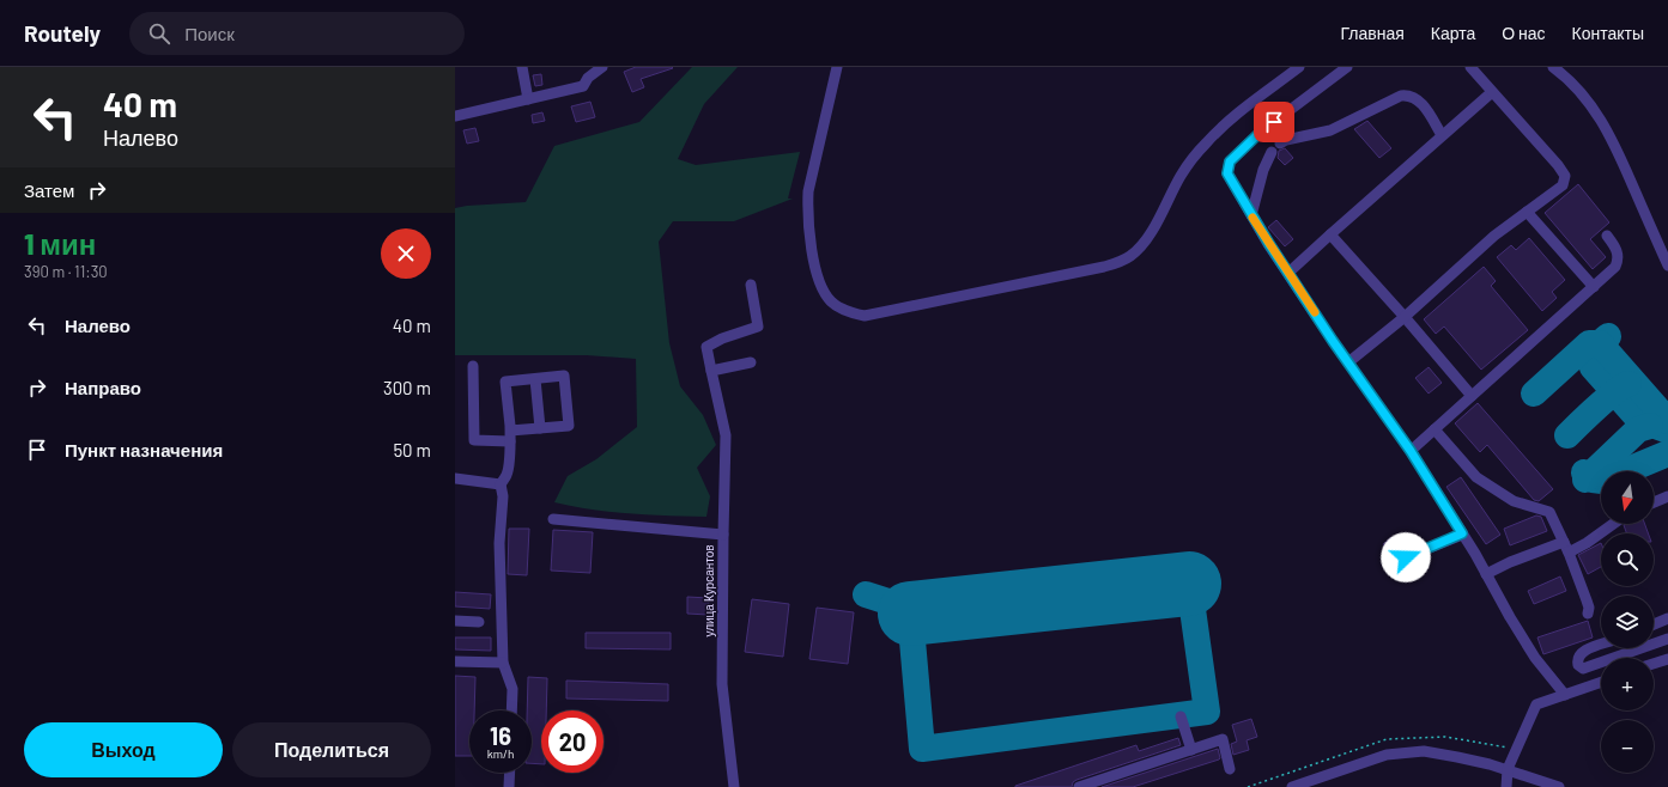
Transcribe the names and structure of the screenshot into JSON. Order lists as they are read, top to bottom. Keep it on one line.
{"streets":{"street":["улица Курсантов"]},"north":"bottom","page":{"header":"Routely","search":"Поиск","nav":["Главная","Карта","О нас","Контакты"],"turn":["40 m","Налево"],"then":"Затем","heading":["1 мин","390 m · 11:30"],"list":[{"name":"Налево","value":"40 m"},{"name":"Направо","value":"300 m"},{"name":"Пункт назначения","value":"50 m"}],"map_buttons":["+","−"],"speed":"16 km/h","limit":"20","buttons":["Выход","Поделиться"]}}
